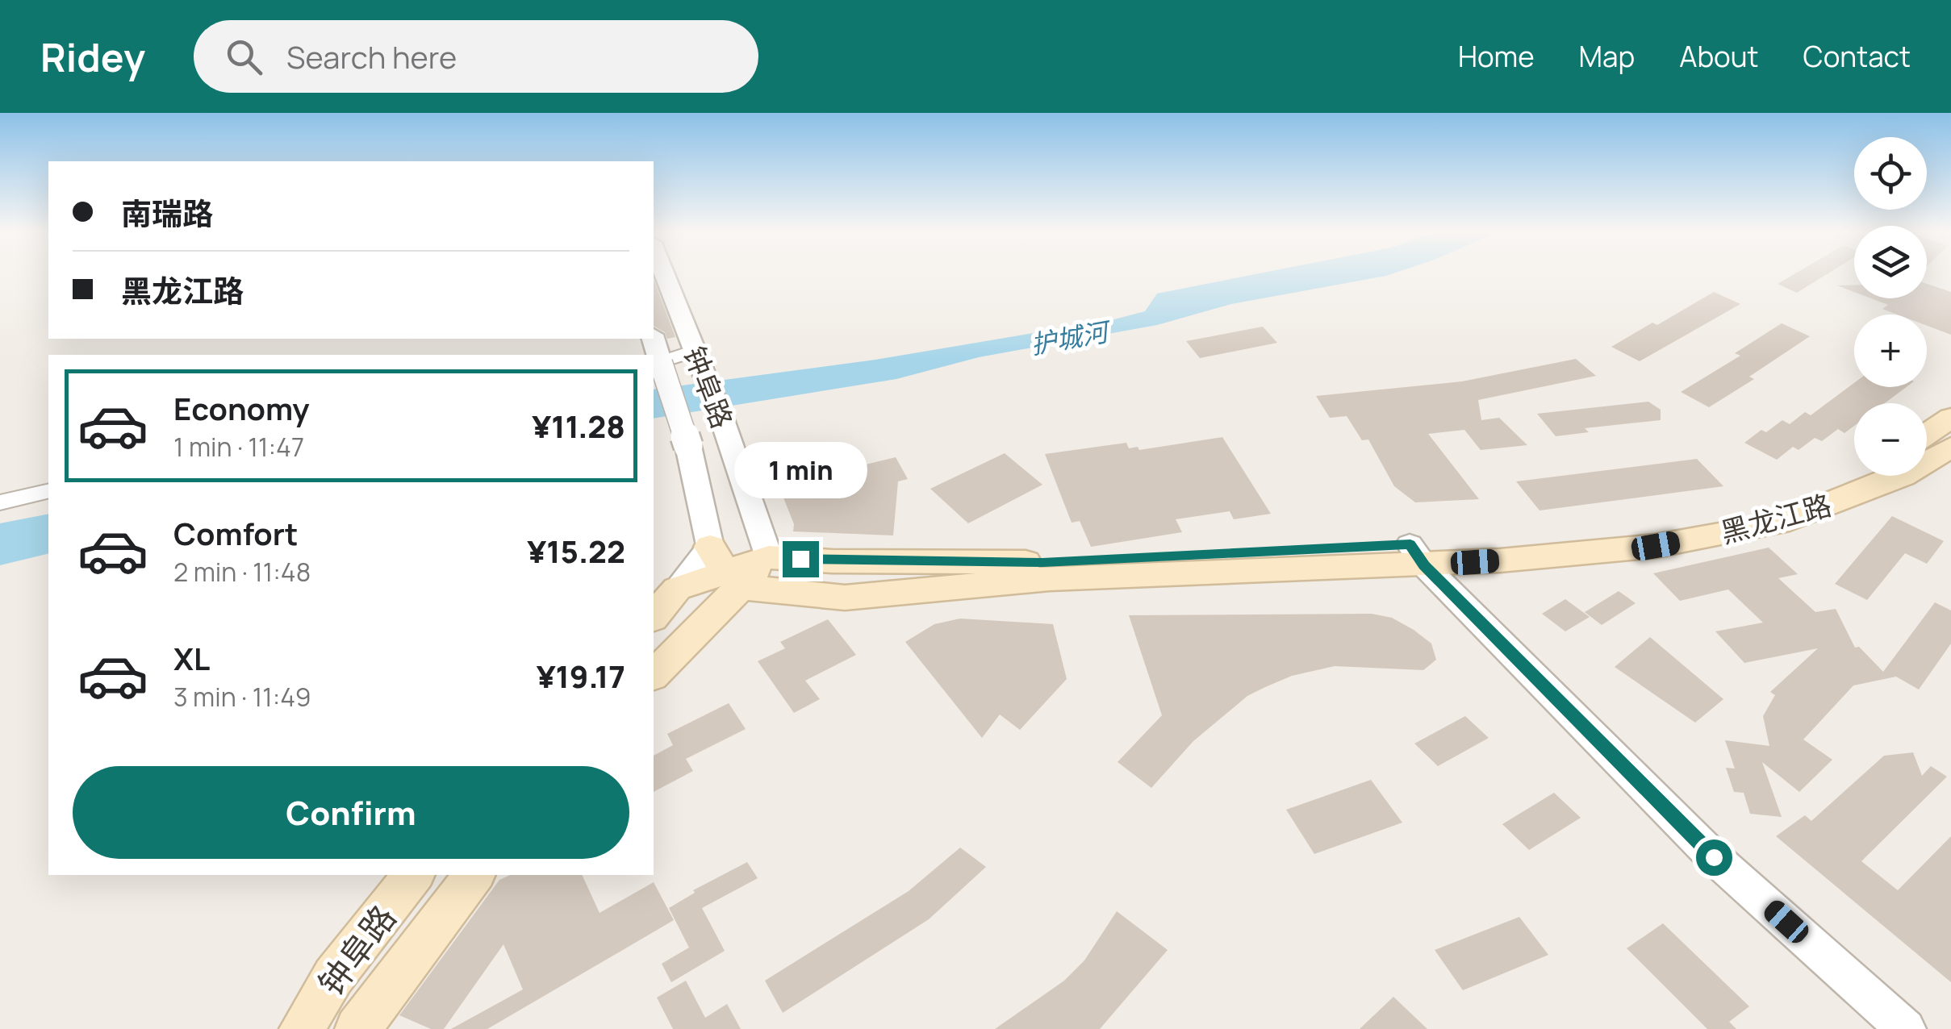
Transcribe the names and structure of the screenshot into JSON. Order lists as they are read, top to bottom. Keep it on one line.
{"streets":{"main road":["钟阜路","黑龙江路"]},"crossings":[["钟阜路","黑龙江路"]],"water":["护城河"],"page":{"header":"Ridey","search":"Search here","nav":["Home","Map","About","Contact"],"map_buttons":["+","−"],"banner":["南瑞路","黑龙江路"],"list":[{"name":"Economy","note":"1 min · 11:47","value":"¥11.28"},{"name":"Comfort","note":"2 min · 11:48","value":"¥15.22"},{"name":"XL","note":"3 min · 11:49","value":"¥19.17"}],"bubble":"1 min","buttons":"Confirm"}}
